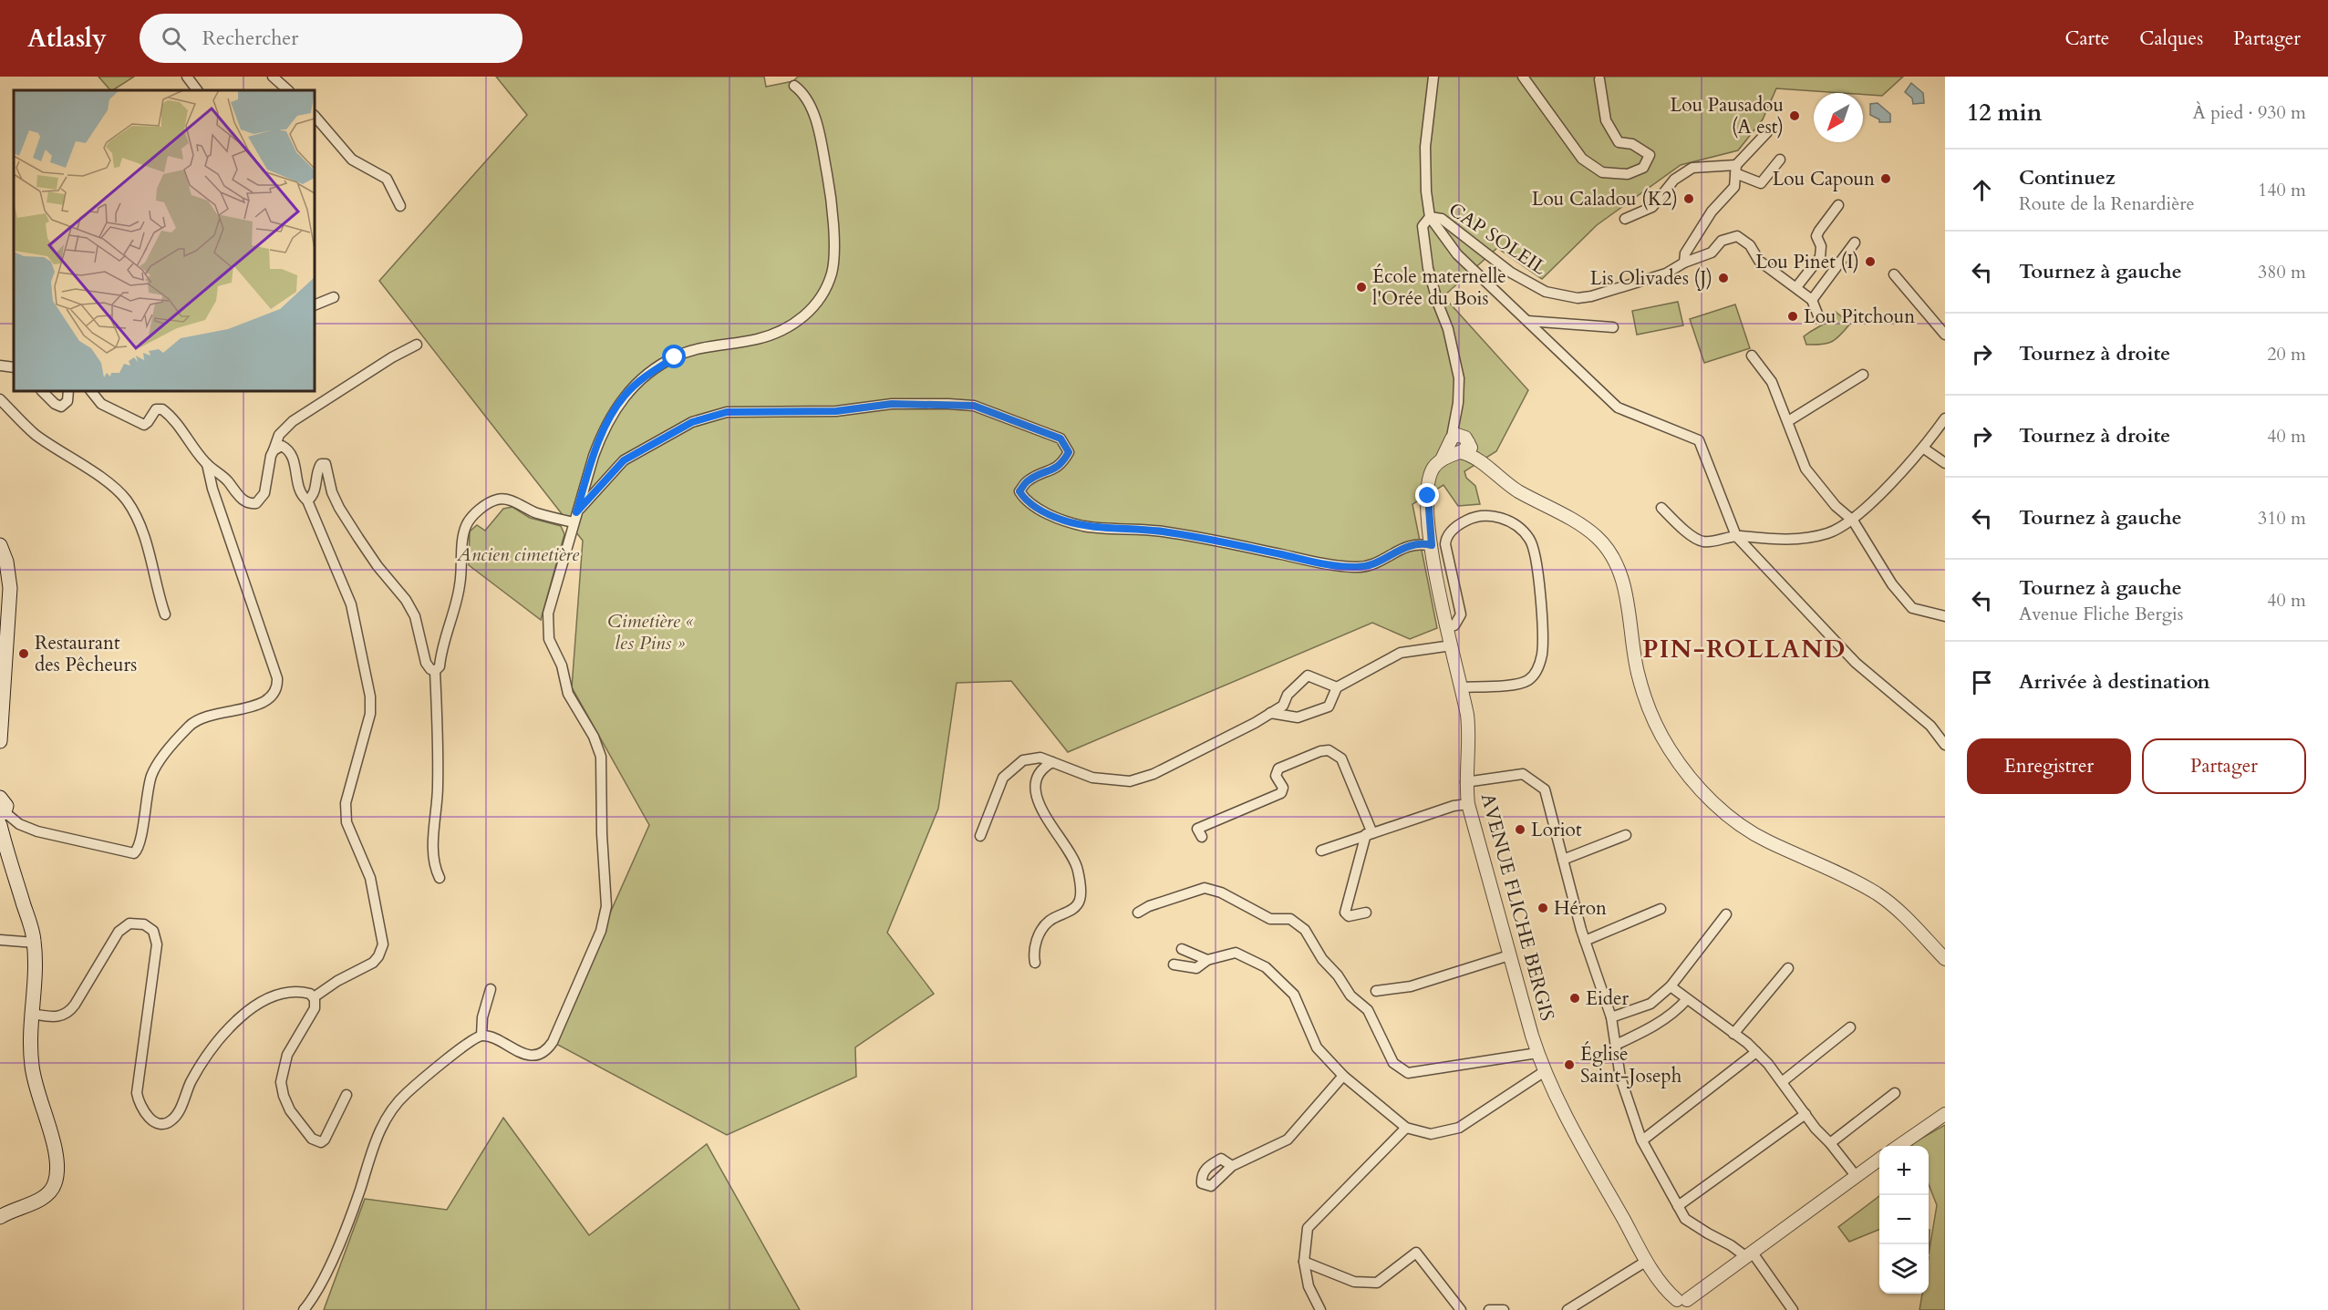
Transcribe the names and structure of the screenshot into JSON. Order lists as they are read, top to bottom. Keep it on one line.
{"streets":{"street":["CAP SOLEIL","AVENUE FLICHE BERGIS"]},"districts":["PIN-ROLLAND"],"parks":["Ancien cimetière","Cimetière « les Pins »"],"places":["Lou Pausadou (A est)","Lou Capoun","Lou Caladou (K2)","Lou Pinet (I)","Lis Olivades (J)","École maternelle l'Orée du Bois","Lou Pitchoun","Restaurant des Pêcheurs","Loriot","Héron","Eider","Église Saint-Joseph"],"north":"bottom left","page":{"header":"Atlasly","search":"Rechercher","nav":["Carte","Calques","Partager"],"heading":["12 min","À pied · 930 m"],"list":[["Continuez","Route de la Renardière","140 m"],["Tournez à gauche","380 m"],["Tournez à droite","20 m"],["Tournez à droite","40 m"],["Tournez à gauche","310 m"],["Tournez à gauche","Avenue Fliche Bergis","40 m"],"Arrivée à destination"],"buttons":["Enregistrer","Partager"],"map_buttons":["+","−"]}}
